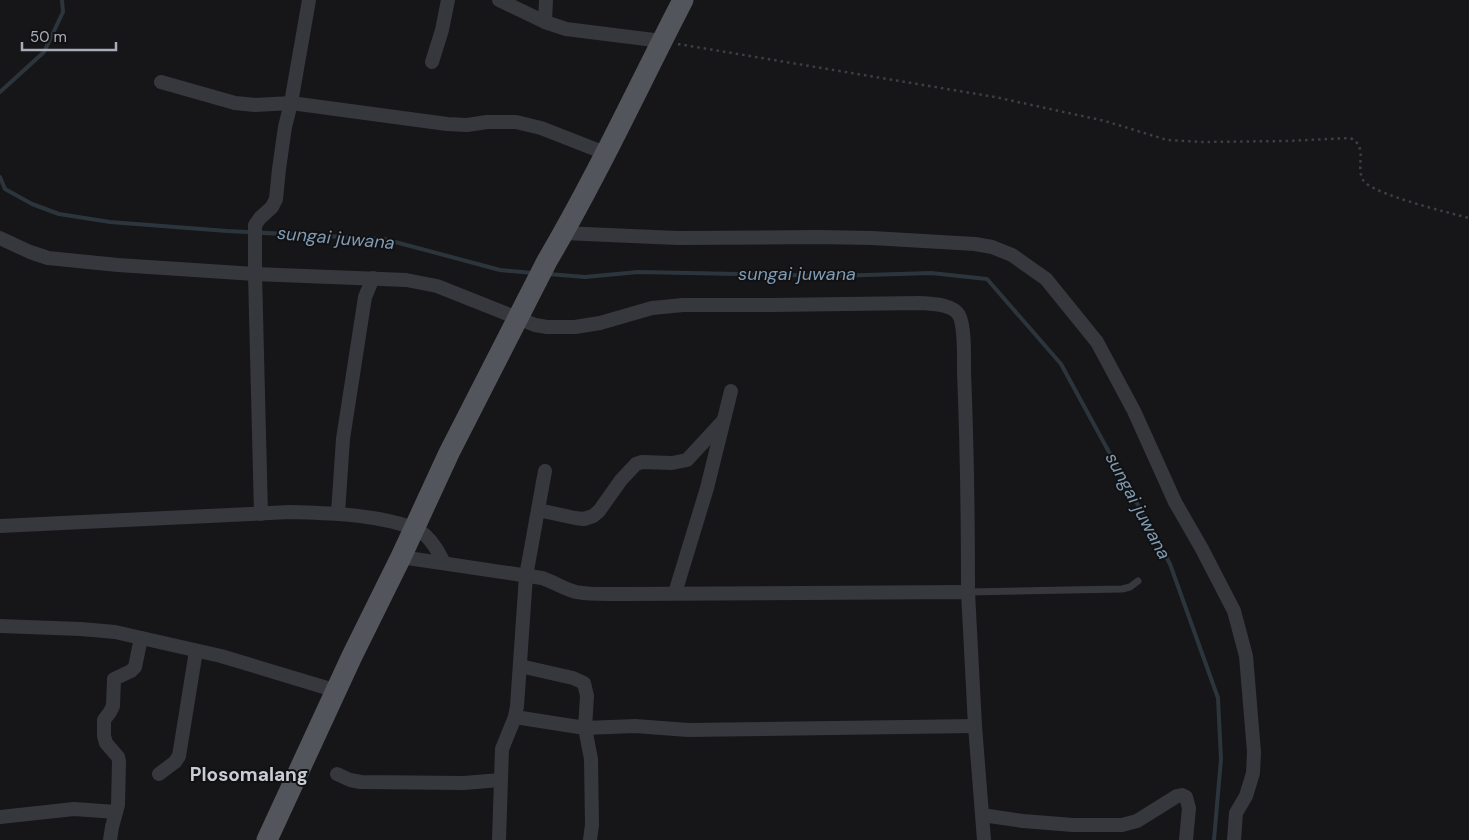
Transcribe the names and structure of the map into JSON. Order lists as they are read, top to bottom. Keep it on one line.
{"districts":["Plosomalang"],"water":["sungai juwana"],"scale_bar":"50 m"}
